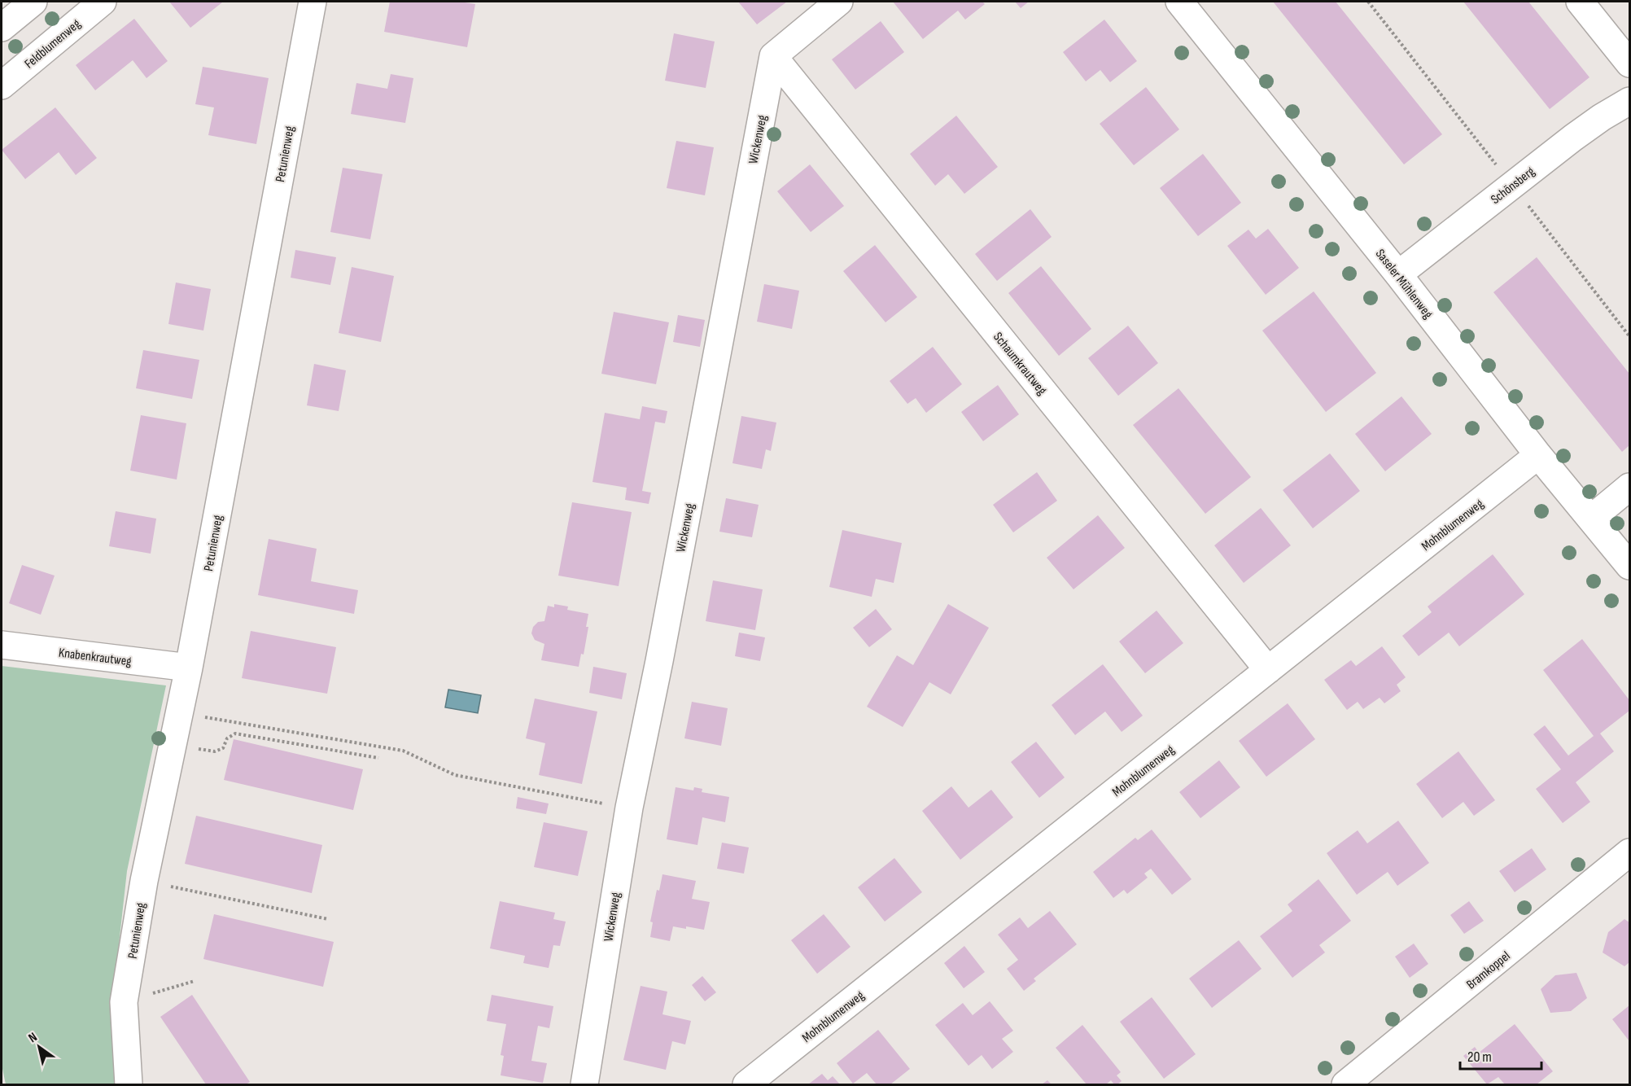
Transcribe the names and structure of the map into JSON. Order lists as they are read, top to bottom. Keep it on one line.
{"streets":{"street":["Feldblumenweg","Wickenweg","Petunienweg","Schönsberg","Saseler Mühlenweg","Schaumkrautweg","Mohnblumenweg","Knabenkrautweg","Bramkoppel"]},"crossings":[["Wickenweg","Schaumkrautweg"],["Petunienweg","Knabenkrautweg"],["Schönsberg","Saseler Mühlenweg"],["Saseler Mühlenweg","Mohnblumenweg"],["Schaumkrautweg","Mohnblumenweg"]],"scale_bar":"20 m","north":"top left"}
